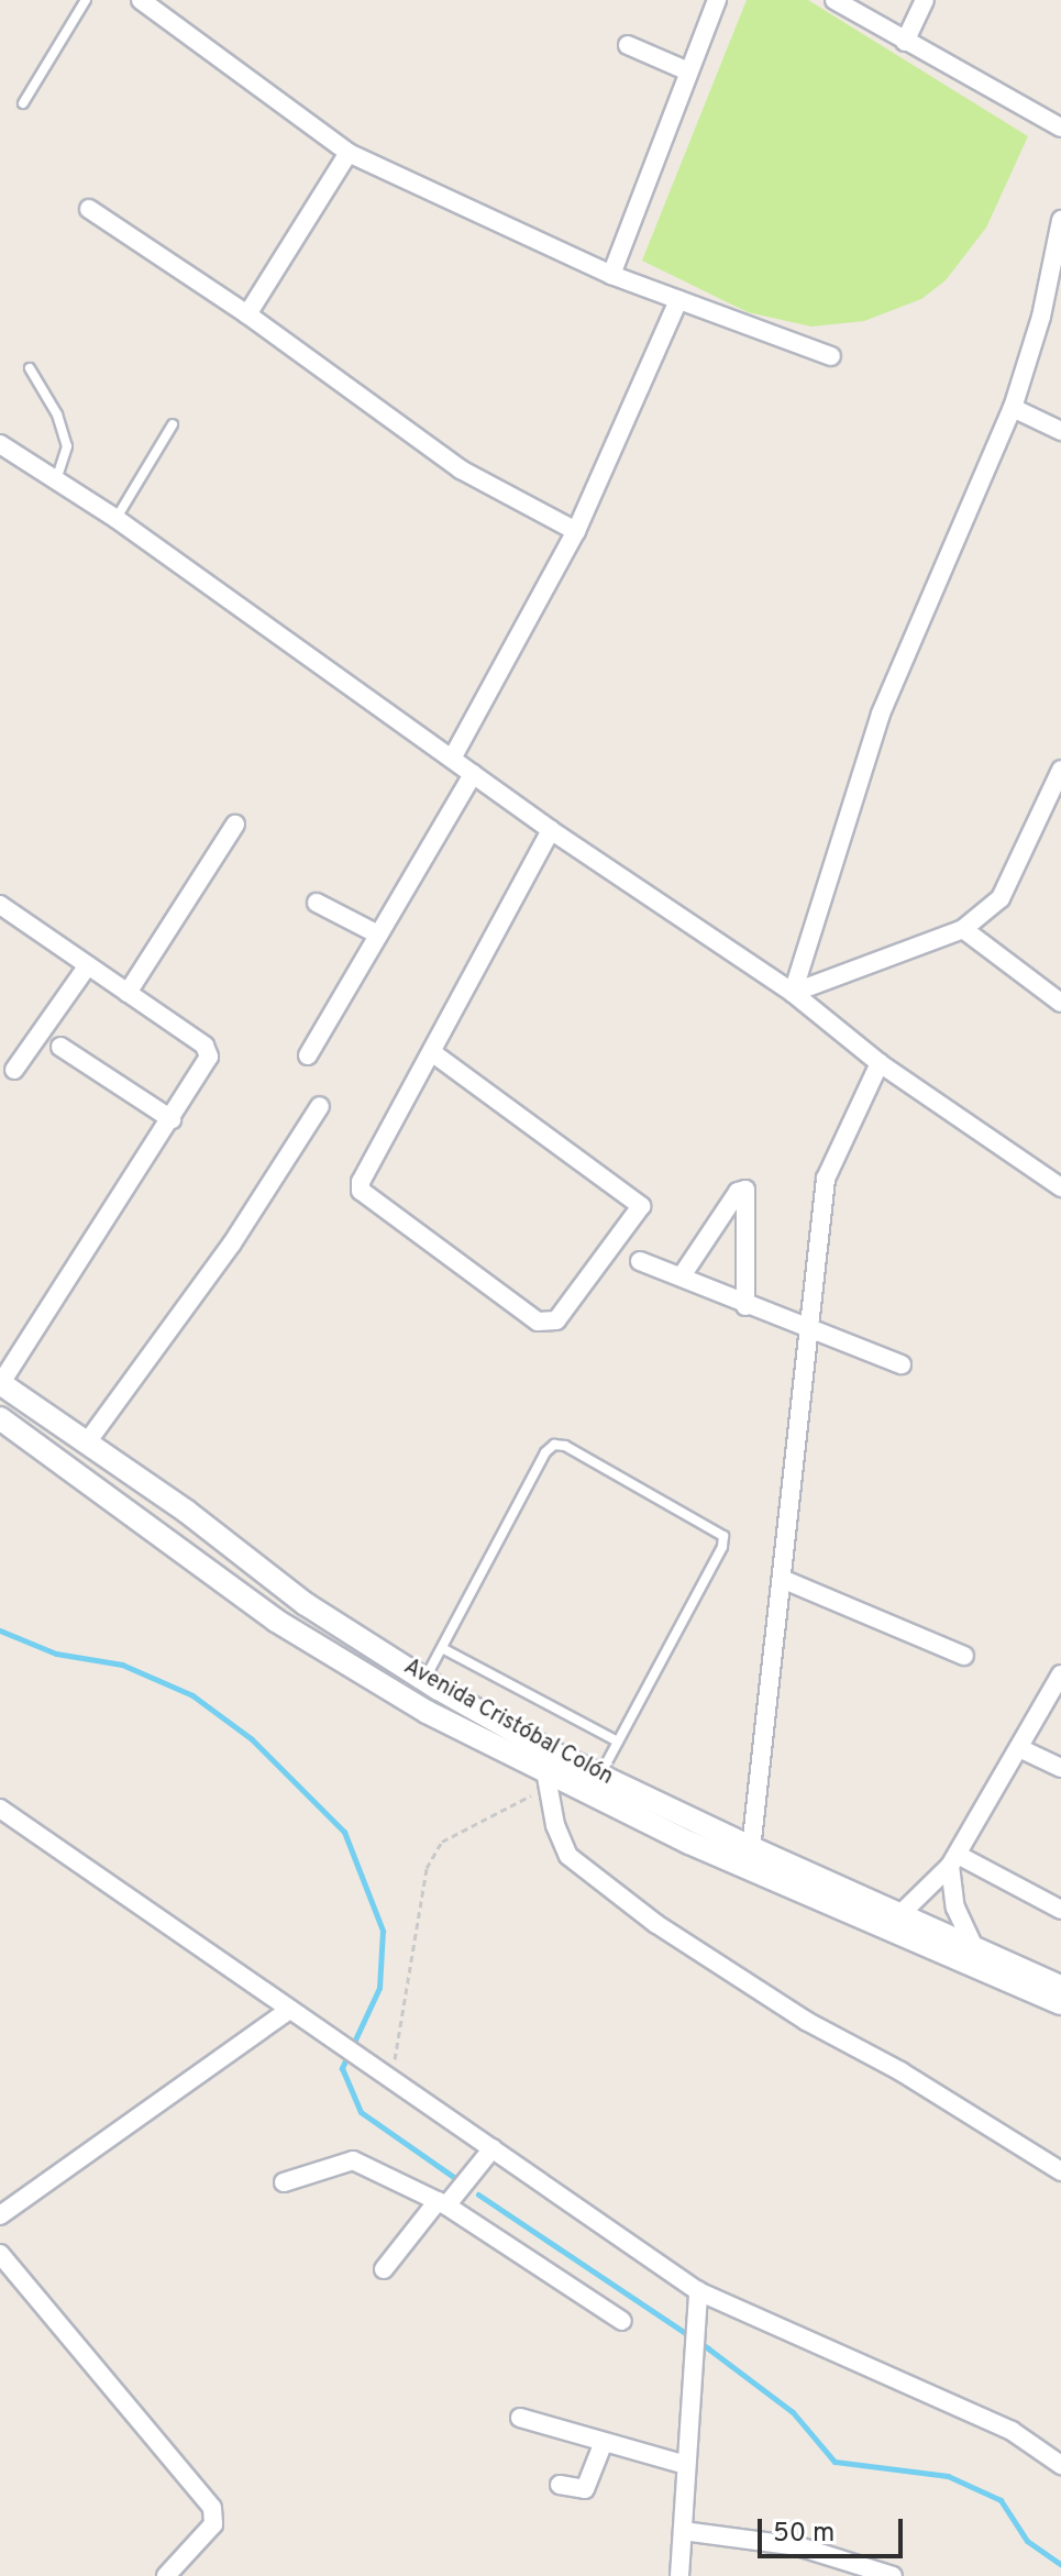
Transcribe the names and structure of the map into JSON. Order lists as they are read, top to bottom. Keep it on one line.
{"streets":{"street":["Avenida Cristóbal Colón"]},"scale_bar":"50 m"}
